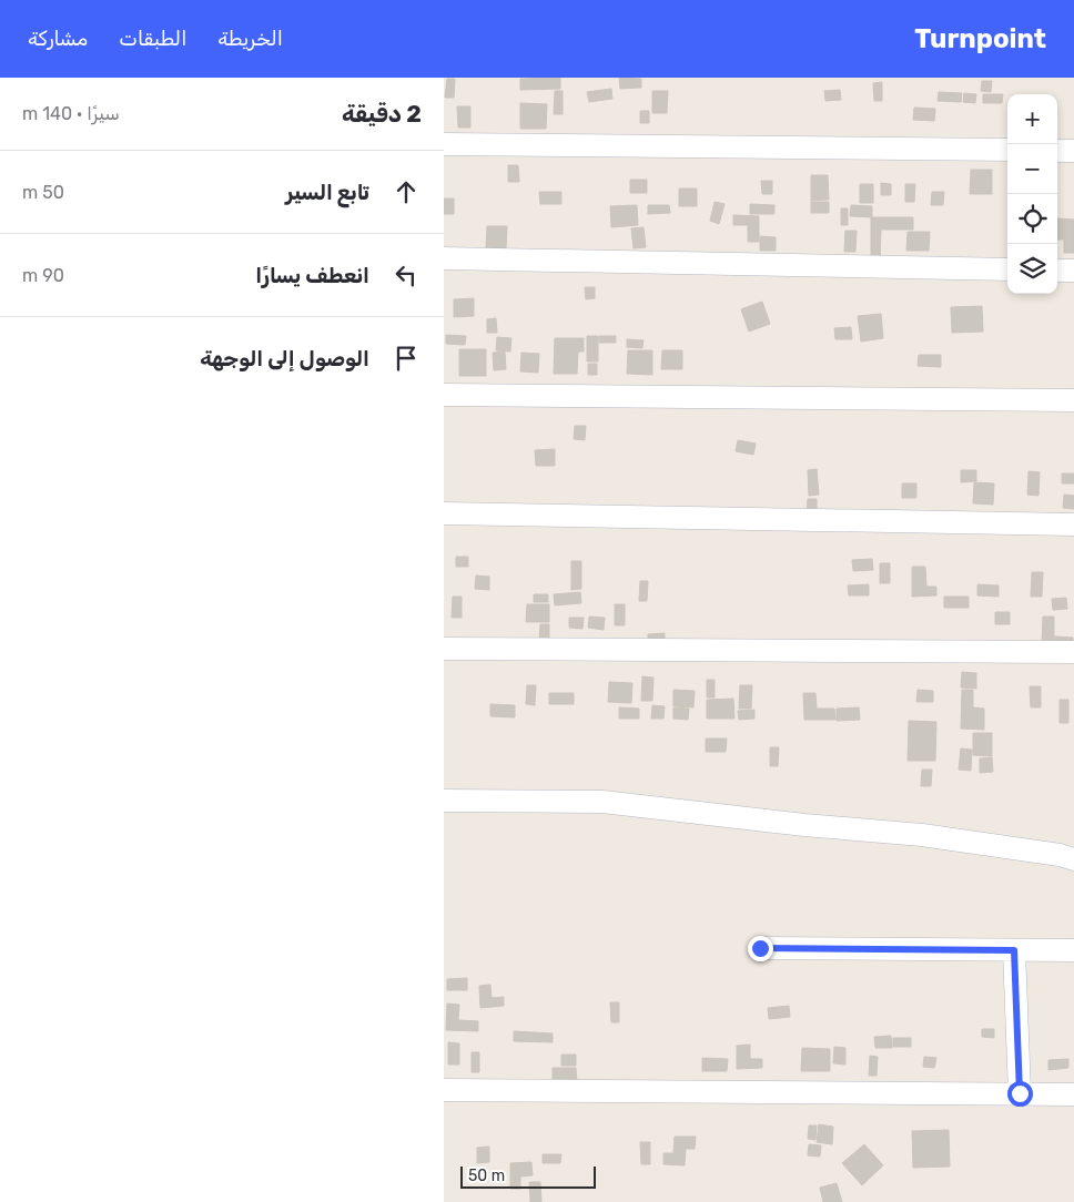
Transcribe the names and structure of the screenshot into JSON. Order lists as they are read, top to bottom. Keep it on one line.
{"scale_bar":"50 m","page":{"header":"Turnpoint","nav":["الخريطة","الطبقات","مشاركة"],"heading":["2 دقيقة","سيرًا · 140 m"],"map_buttons":["+","−"],"list":[["تابع السير","50 m"],["انعطف يسارًا","90 m"],"الوصول إلى الوجهة"],"scale":"50 m"}}
